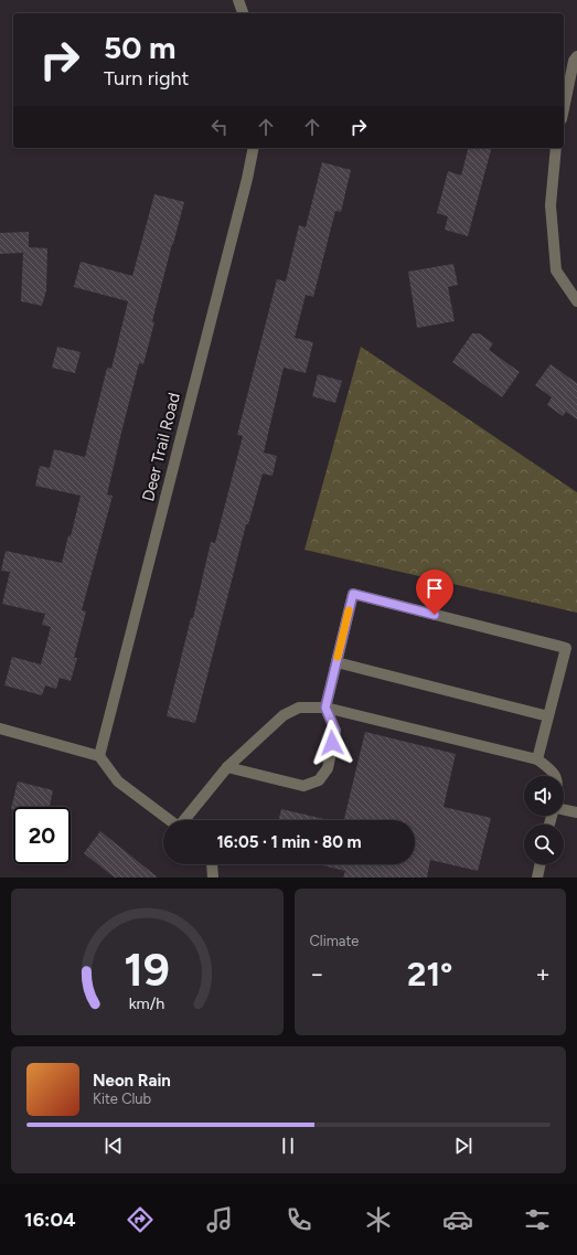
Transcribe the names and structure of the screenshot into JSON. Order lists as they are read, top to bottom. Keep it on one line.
{"streets":{"street":["Deer Trail Road"]},"page":{"turn":["50 m","Turn right"],"limit":"20","trip":"16:05 · 1 min · 80 m","tile":"Climate","heat":["−","21°","+"],"song":["Neon Rain","Kite Club"],"tabs":"16:04","gauge":["19","km/h"]}}
